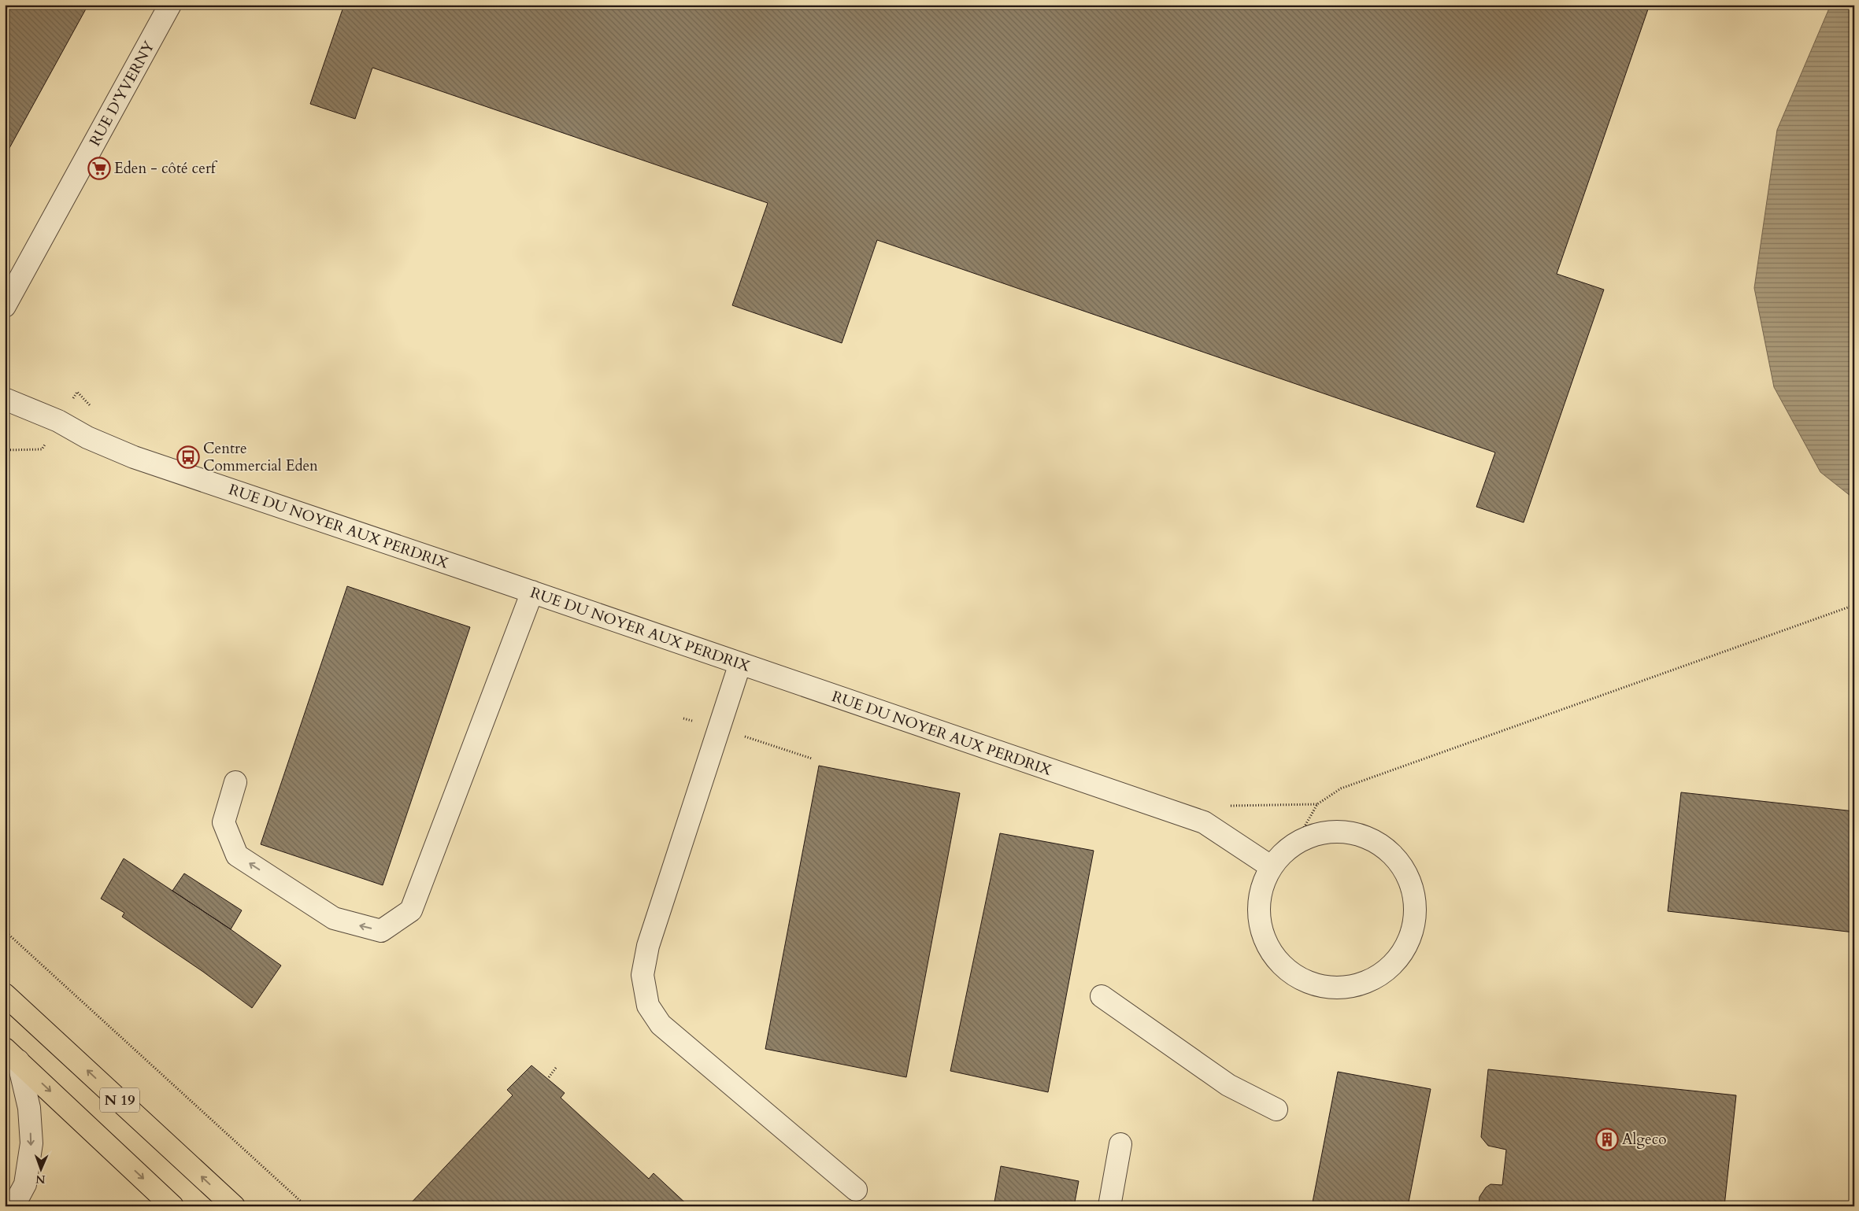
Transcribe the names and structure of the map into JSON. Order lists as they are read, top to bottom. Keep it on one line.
{"streets":{"main road":["N 19"],"street":["RUE D'YVERNY","RUE DU NOYER AUX PERDRIX"]},"places":{"supermarket":["Eden - côté cerf"],"bus stop":["Centre Commercial Eden"],"building":["Algeco"]},"north":"bottom"}
